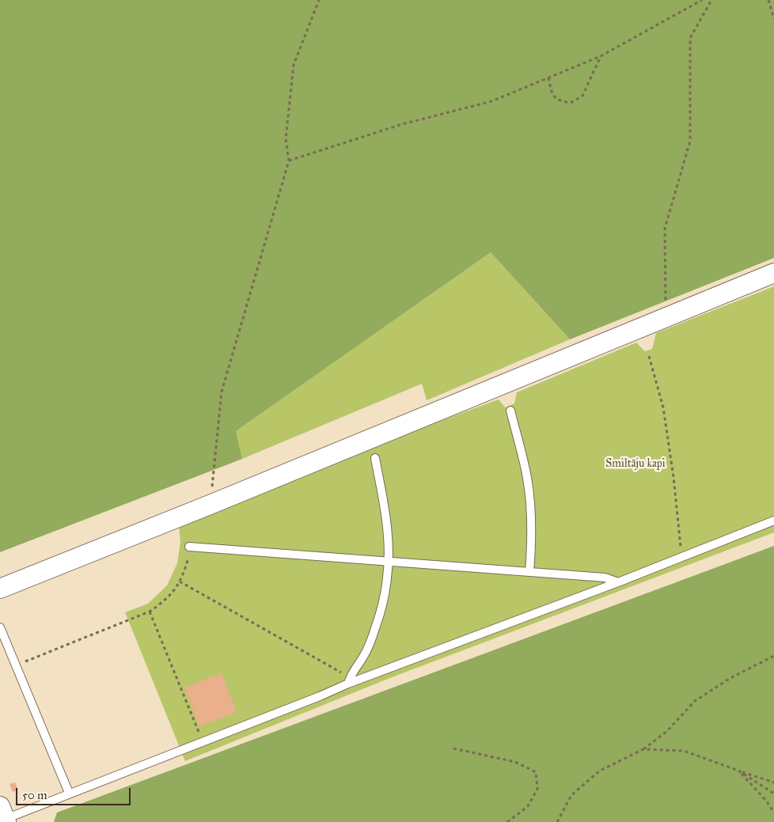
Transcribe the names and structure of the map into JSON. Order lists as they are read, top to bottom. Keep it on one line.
{"parks":["Smiltāju kapi"],"scale_bar":"50 m"}
